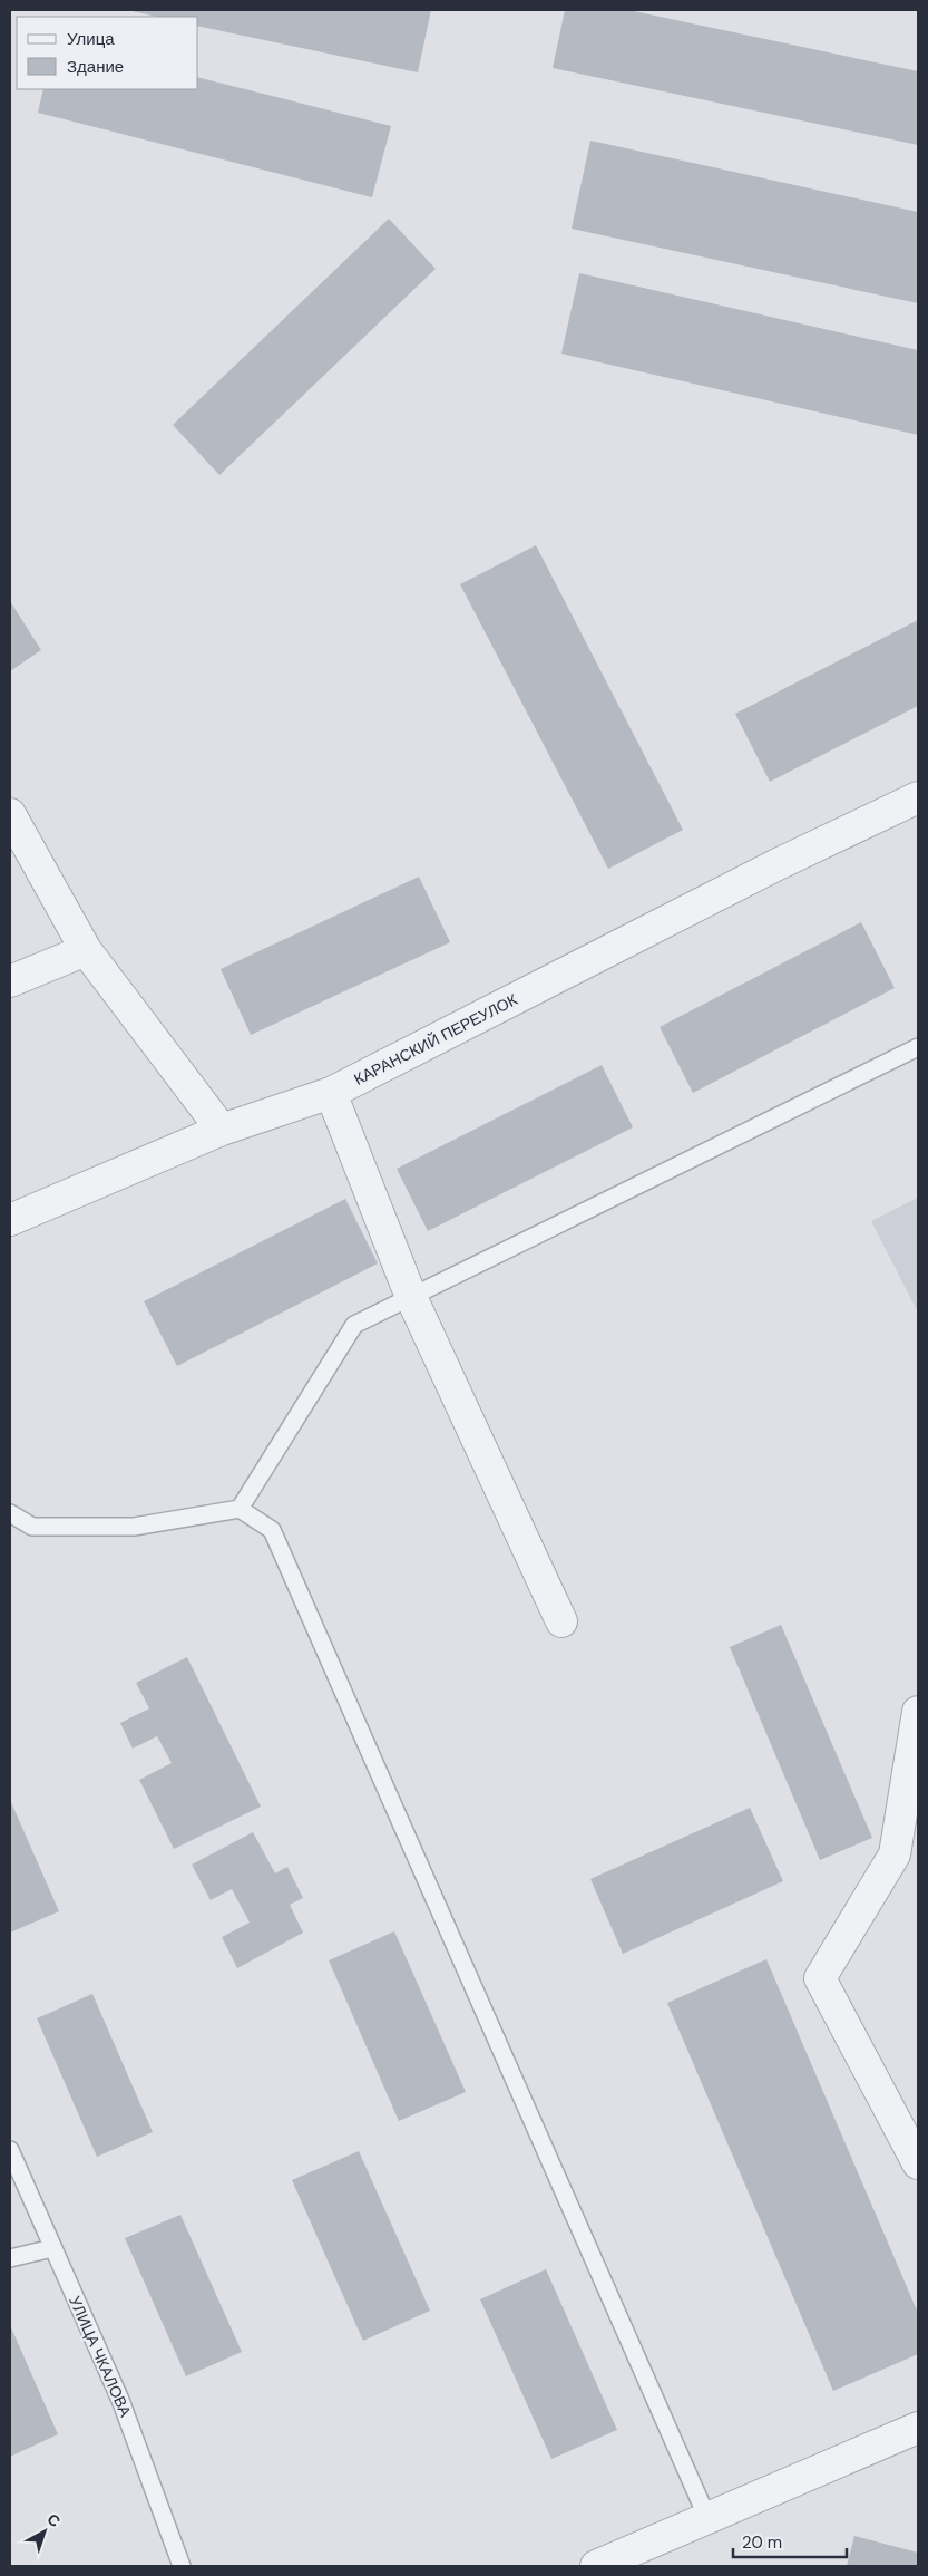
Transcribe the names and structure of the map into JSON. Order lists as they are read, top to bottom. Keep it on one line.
{"streets":{"street":["КАРАНСКИЙ ПЕРЕУЛОК"],"lane":["УЛИЦА ЧКАЛОВА"]},"legend":["Улица","Здание"],"scale_bar":"20 m","north":"top right"}
